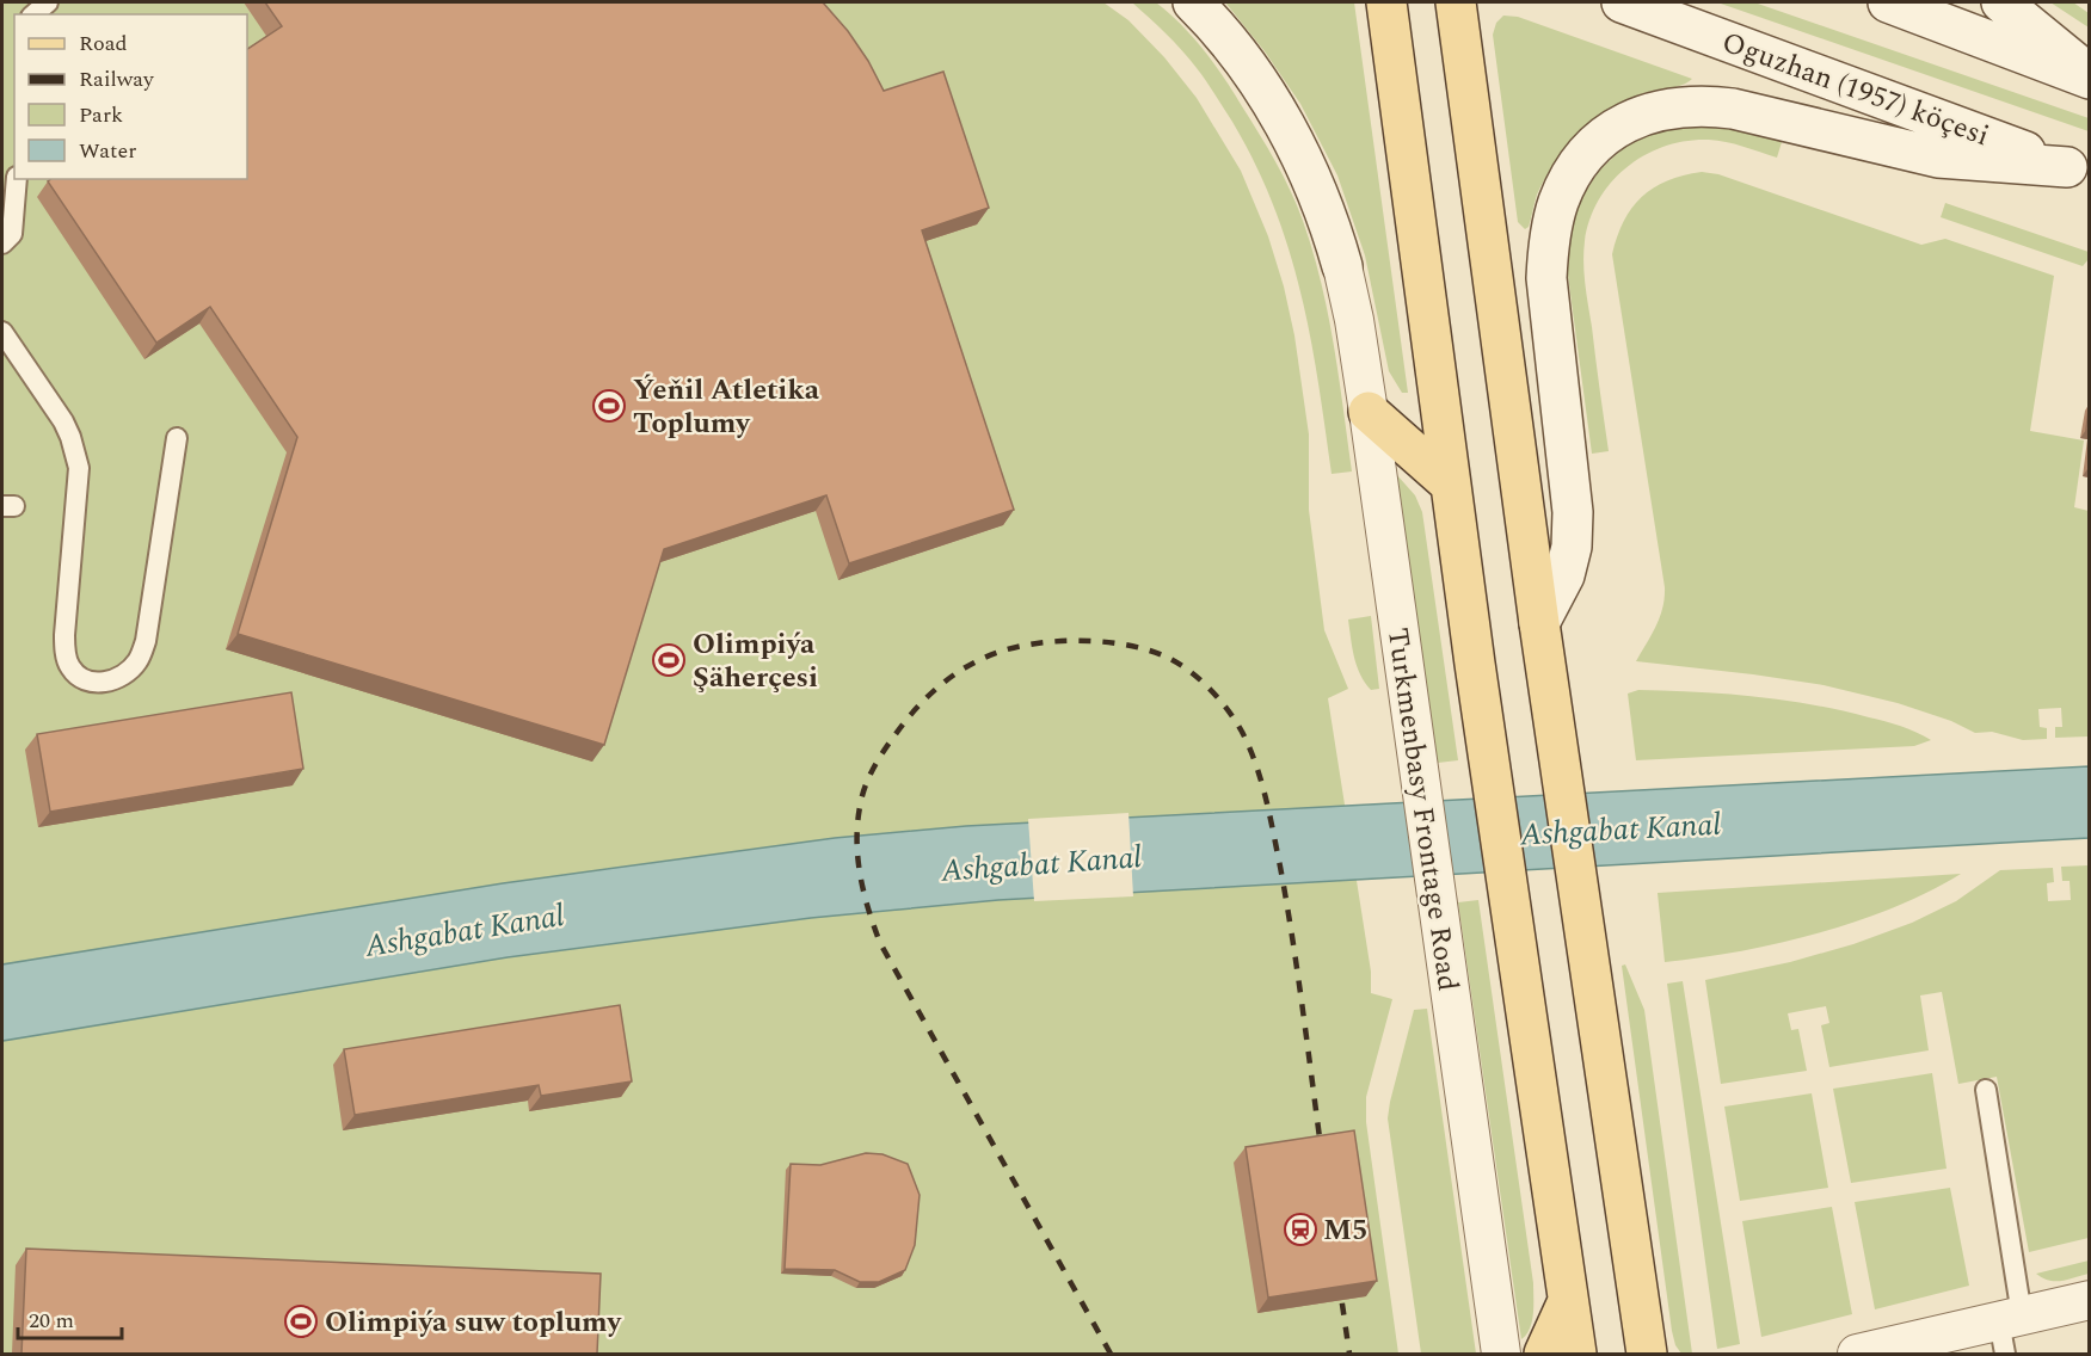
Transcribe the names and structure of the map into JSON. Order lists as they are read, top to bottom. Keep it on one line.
{"streets":{"main road":["Oguzhan (1957) köçesi"],"street":["Turkmenbasy Frontage Road"]},"water":["Ashgabat Kanal"],"places":{"sports":["Ýeňil Atletika Toplumy","Olimpiýa Şäherçesi","Olimpiýa suw toplumy"],"station":["M5"]},"legend":["Road","Railway","Park","Water"],"scale_bar":"20 m"}
